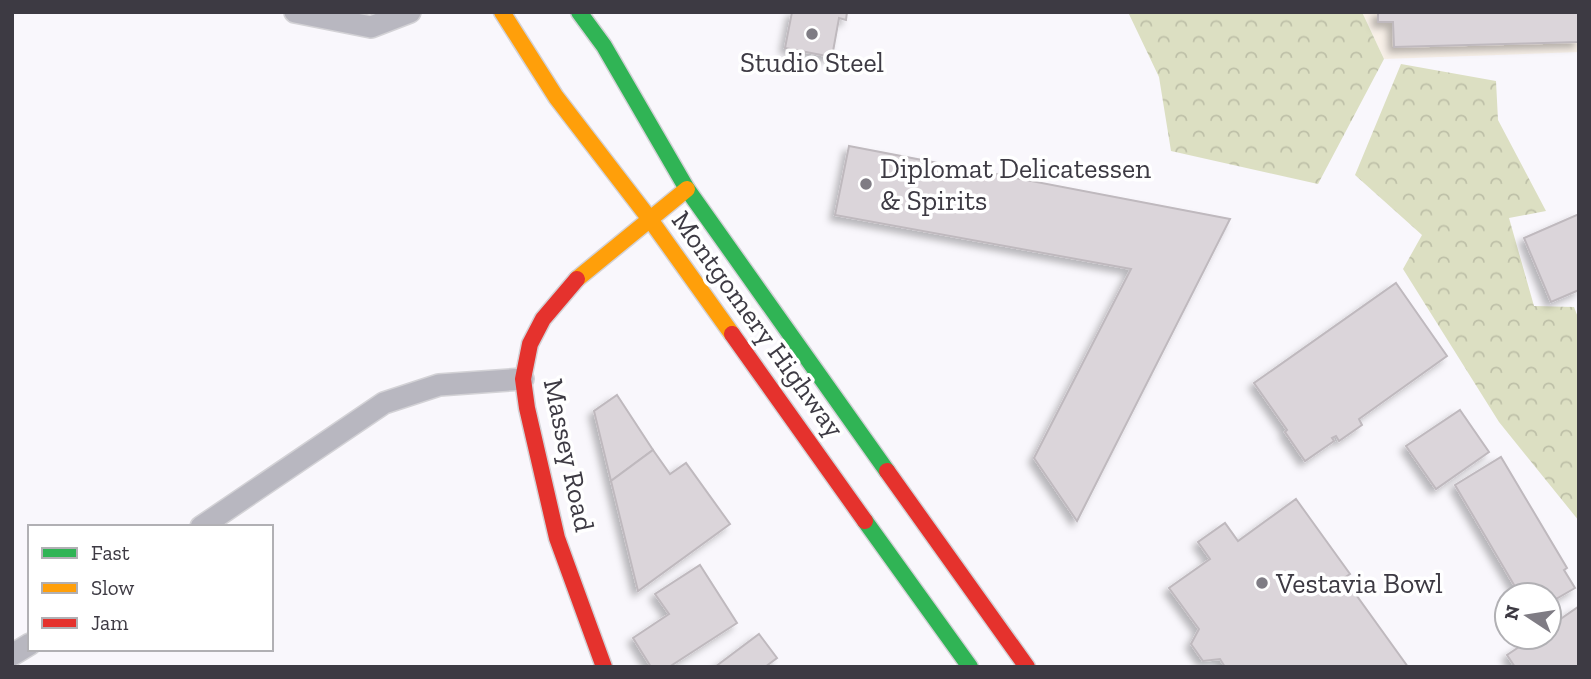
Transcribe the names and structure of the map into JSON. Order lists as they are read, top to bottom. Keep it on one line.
{"streets":{"main road":["Montgomery Highway","Massey Road"]},"crossings":[["Montgomery Highway","Massey Road"]],"places":["Studio Steel","Diplomat Delicatessen & Spirits","Vestavia Bowl"],"legend":["Fast","Slow","Jam"],"north":"left"}
